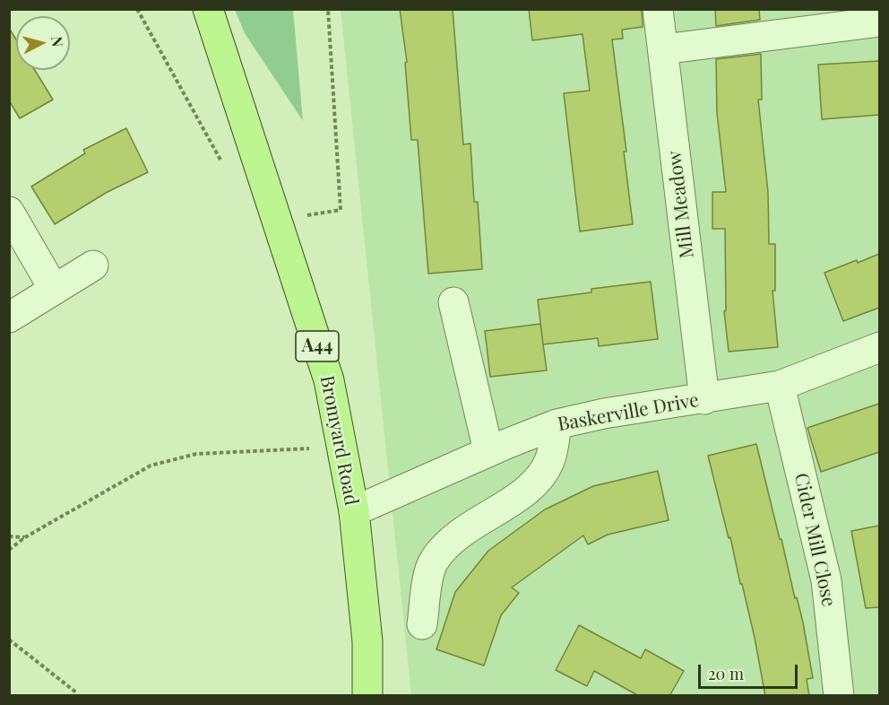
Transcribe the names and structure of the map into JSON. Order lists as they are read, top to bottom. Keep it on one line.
{"streets":{"main road":["A44","Bromyard Road"],"street":["Mill Meadow","Baskerville Drive","Cider Mill Close"]},"crossings":[["Mill Meadow","Baskerville Drive"],["Baskerville Drive","Bromyard Road"],["Baskerville Drive","Cider Mill Close"]],"scale_bar":"20 m","north":"right"}
